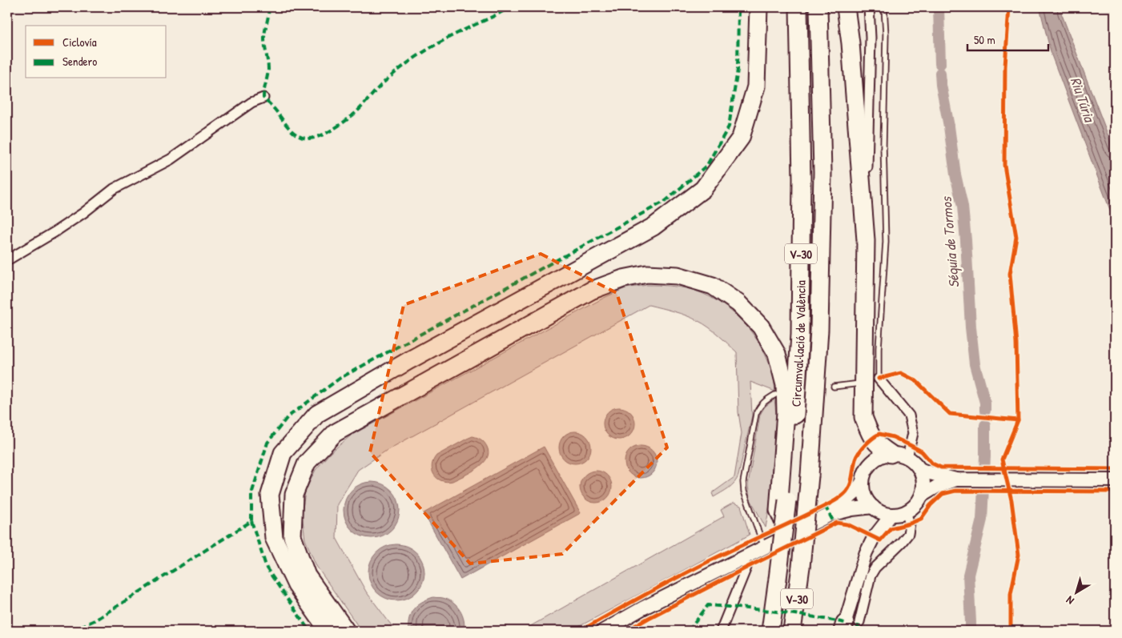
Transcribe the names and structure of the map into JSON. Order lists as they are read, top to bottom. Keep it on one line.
{"streets":{"highway":["V-30","Circumval·lació de València"]},"water":["Riu Túria","Séquia de Tormos"],"legend":["Ciclovía","Sendero"],"scale_bar":"50 m","north":"bottom left"}
